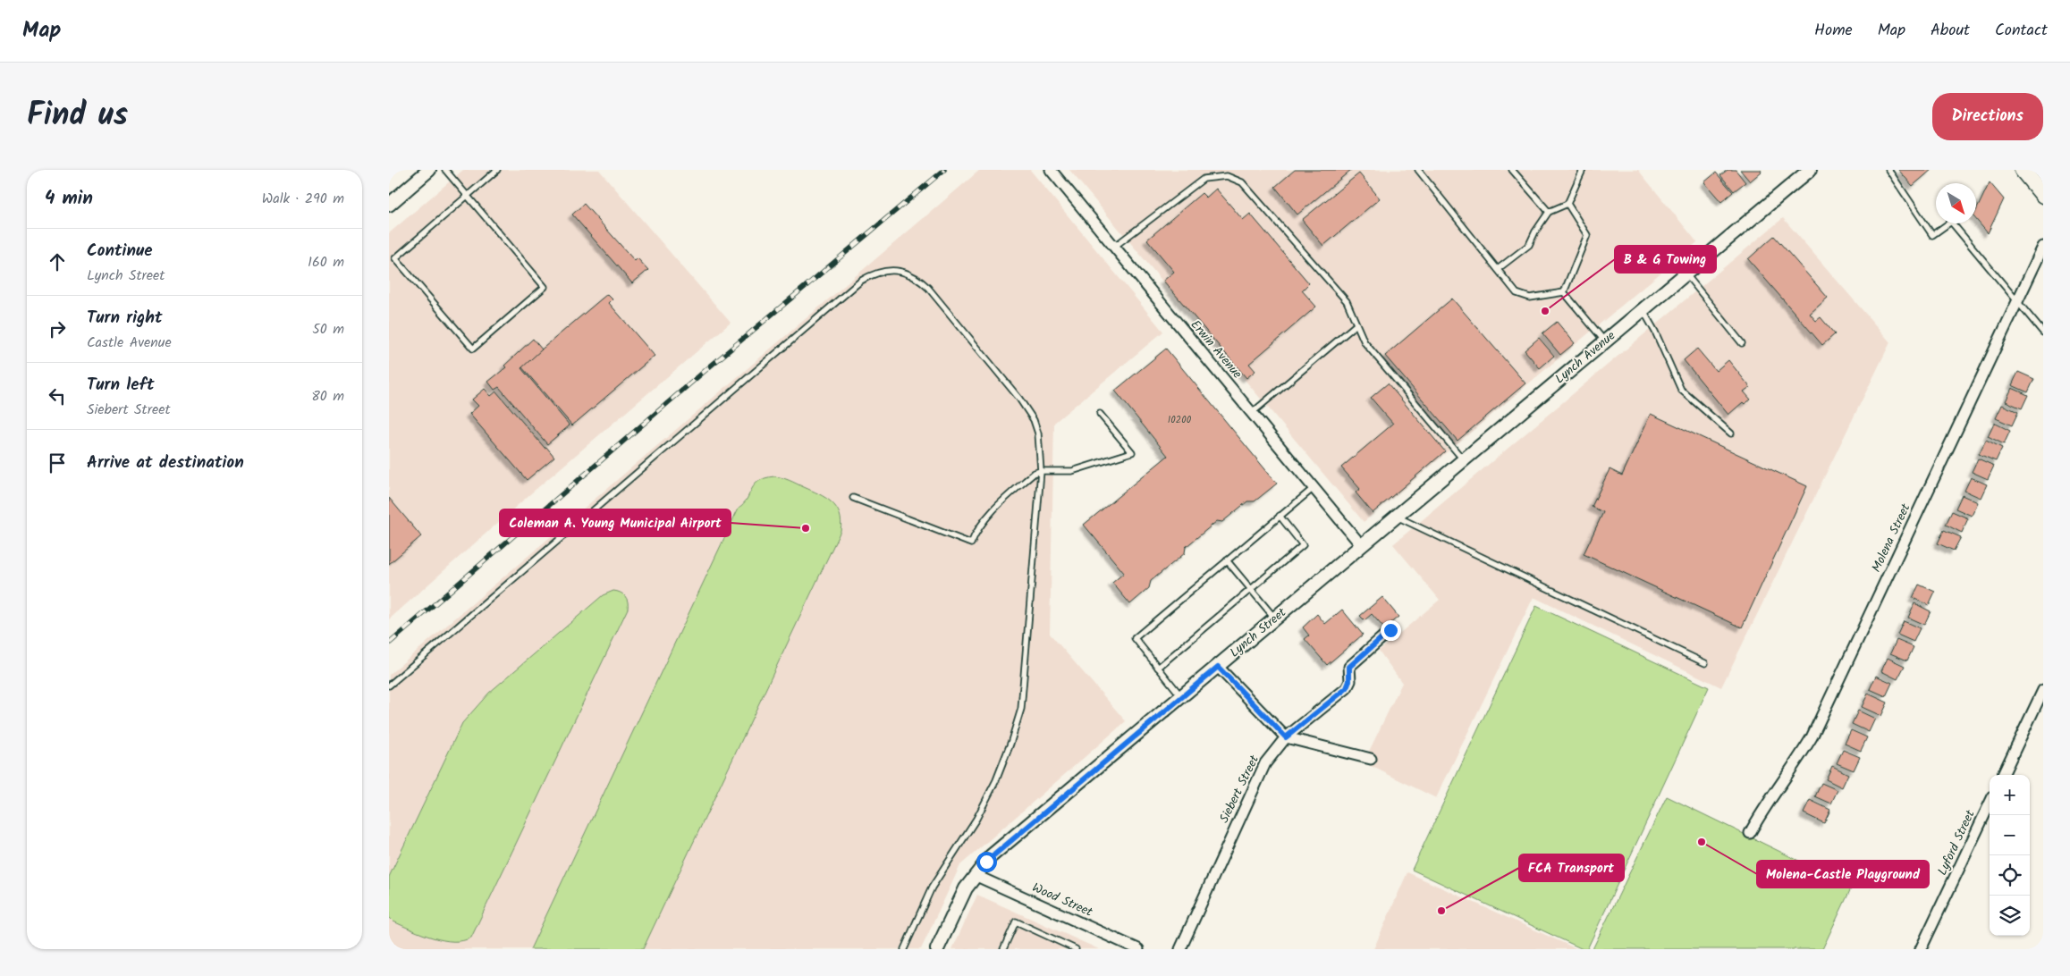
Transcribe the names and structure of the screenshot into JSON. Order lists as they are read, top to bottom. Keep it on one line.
{"streets":{"street":["Erwin Avenue","Lynch Avenue","Molena Street","Lynch Street","Siebert Street","Lyford Street","Wood Street"]},"crossings":[["Erwin Avenue","Lynch Avenue"],["Erwin Avenue","Lynch Street"],["Lynch Avenue","Lynch Street"],["Lynch Street","Wood Street"]],"places":["B & G Towing","Coleman A. Young Municipal Airport","Molena-Castle Playground","FCA Transport"],"house_numbers":["10200"],"north":"bottom right","page":{"header":"Map","nav":["Home","Map","About","Contact"],"title":"Find us","buttons":"Directions","heading":["4 min","Walk · 290 m"],"list":[["Continue","Lynch Street","160 m"],["Turn right","Castle Avenue","50 m"],["Turn left","Siebert Street","80 m"],"Arrive at destination"],"map_buttons":["+","−"]}}
